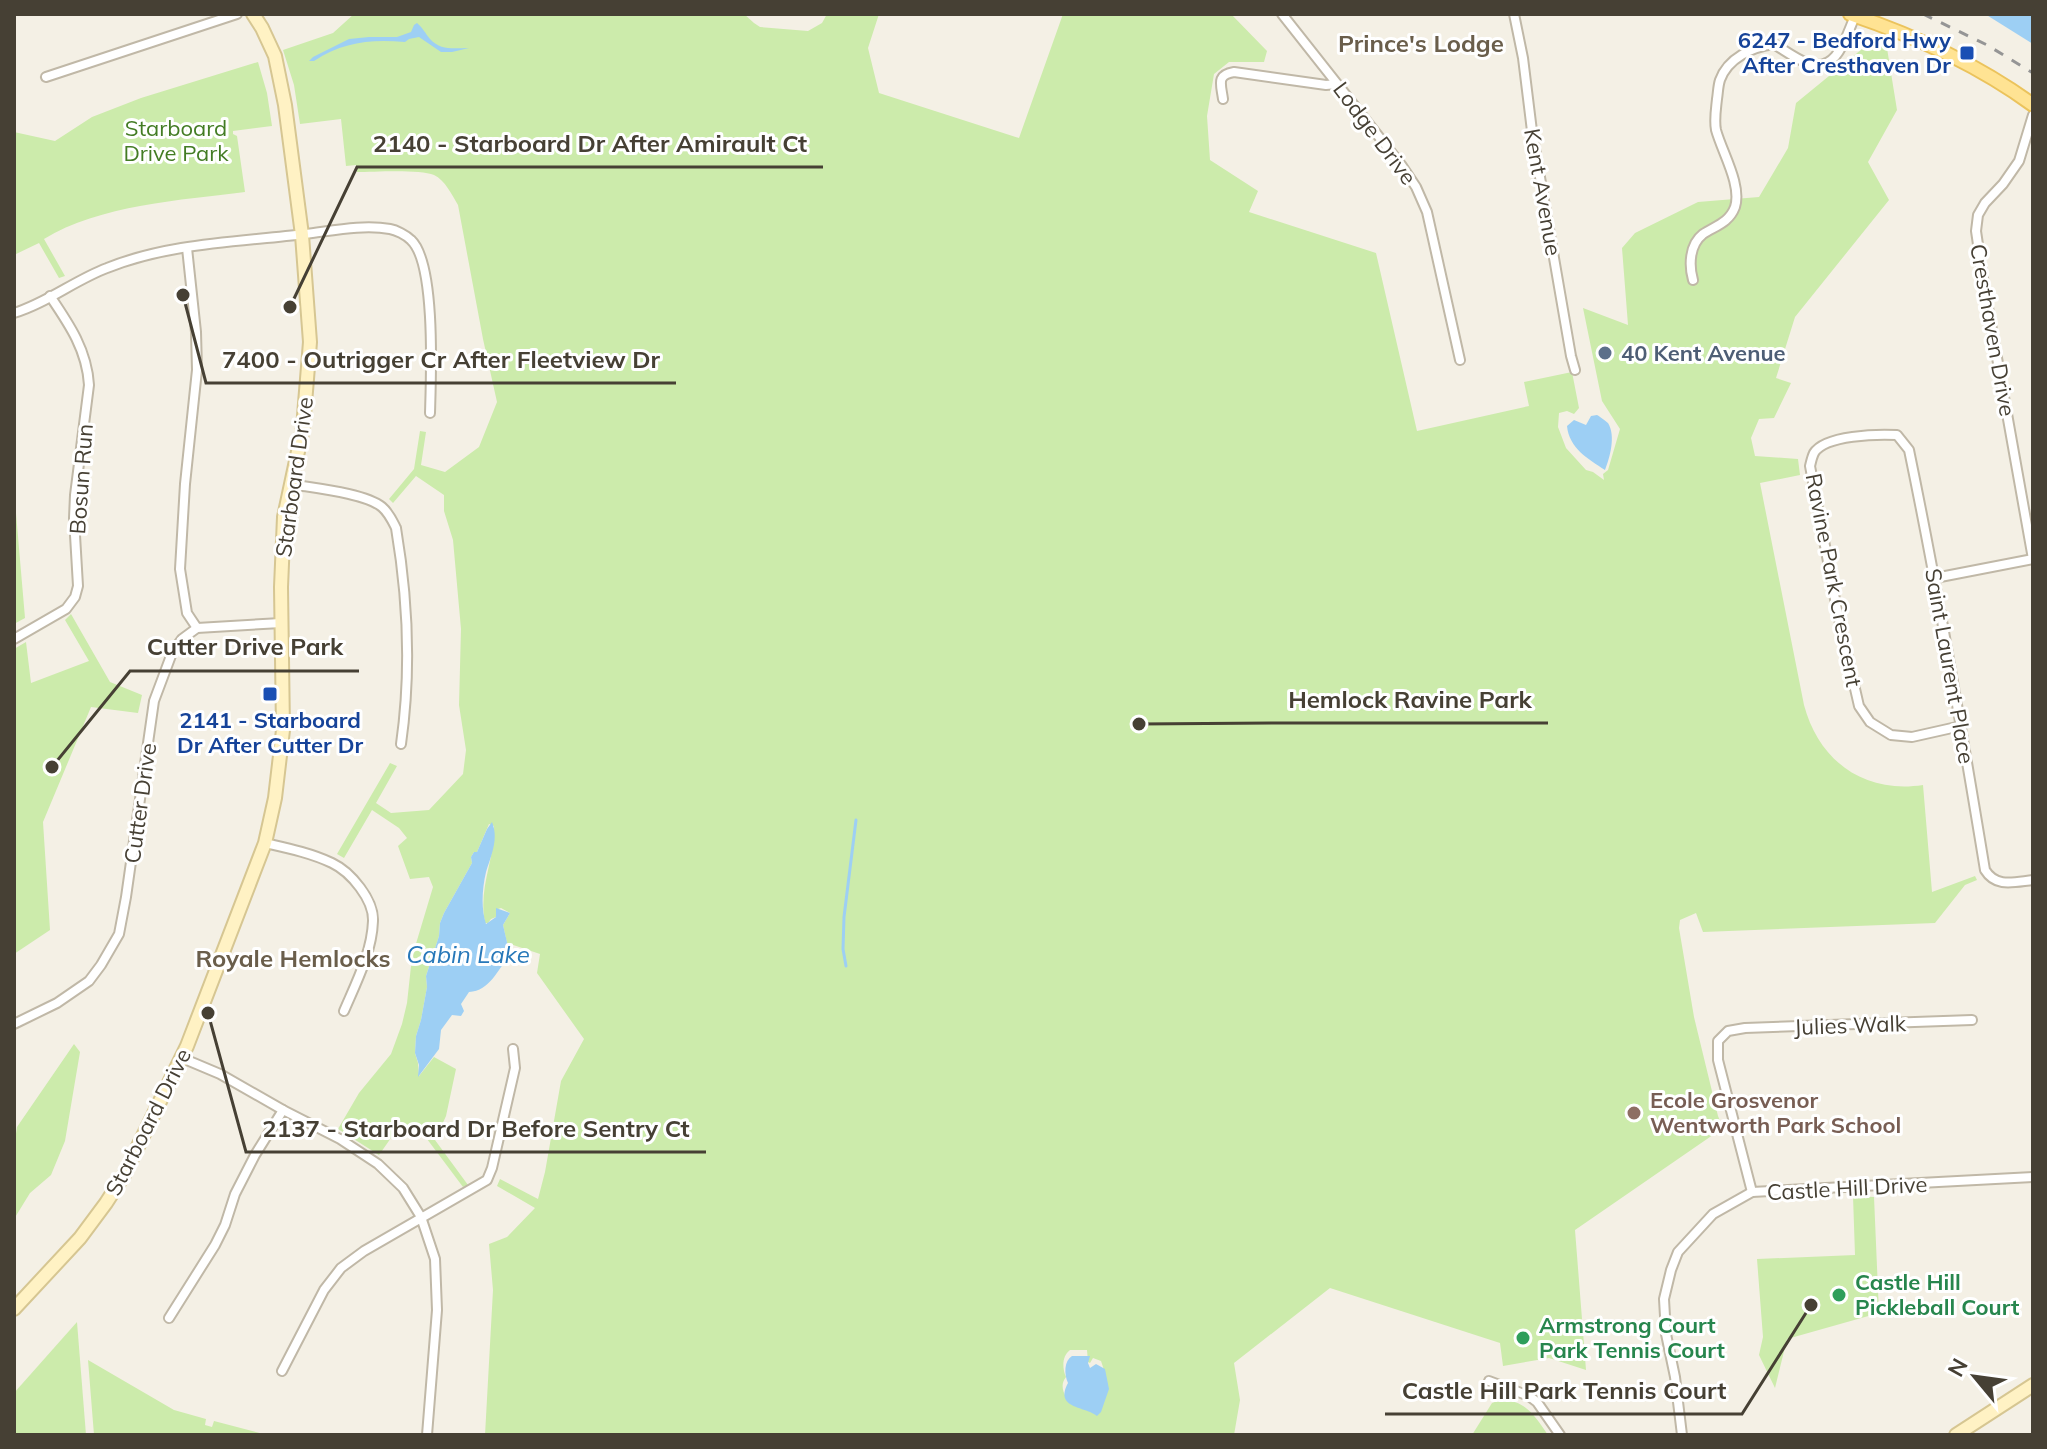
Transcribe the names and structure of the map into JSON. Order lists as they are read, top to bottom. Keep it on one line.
{"streets":{"street":["Lodge Drive","Kent Avenue","Cresthaven Drive","Starboard Drive","Bosun Run","Ravine Park Crescent","Saint Laurent Place","Cutter Drive","Julies Walk","Castle Hill Drive"]},"crossings":[["Ravine Park Crescent","Saint Laurent Place"],["Julies Walk","Castle Hill Drive"]],"districts":["Prince's Lodge","Royale Hemlocks"],"water":["Cabin Lake"],"parks":["Starboard Drive Park"],"places":{"transit":["6247 - Bedford Hwy After Cresthaven Dr","2141 - Starboard Dr After Cutter Dr"],"other":["7400 - Outrigger Cr After Fleetview Dr","2140 - Starboard Dr After Amirault Ct","40 Kent Avenue","Hemlock Ravine Park","Cutter Drive Park","2137 - Starboard Dr Before Sentry Ct","Ecole Grosvenor Wentworth Park School","Castle Hill Pickleball Court","Castle Hill Park Tennis Court","Armstrong Court Park Tennis Court"]},"north":"top left"}
